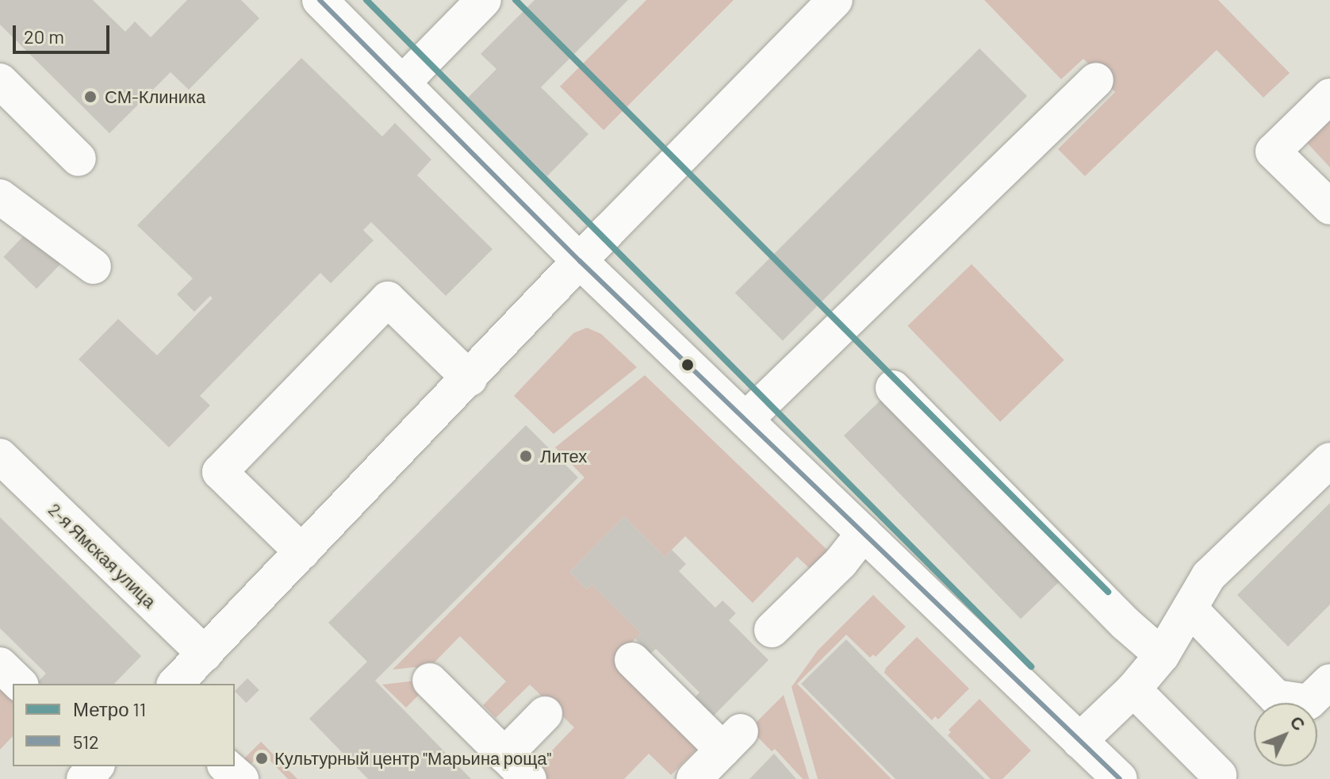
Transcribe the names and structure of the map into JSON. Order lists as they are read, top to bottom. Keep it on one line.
{"streets":{"street":["2-я Ямская улица"]},"places":["СМ-Клиника","Литех","Культурный центр \"Марьина роща\""],"lines":["metro line 11","transit line 512"],"legend":["Метро 11","512"],"scale_bar":"20 m","north":"top right"}
